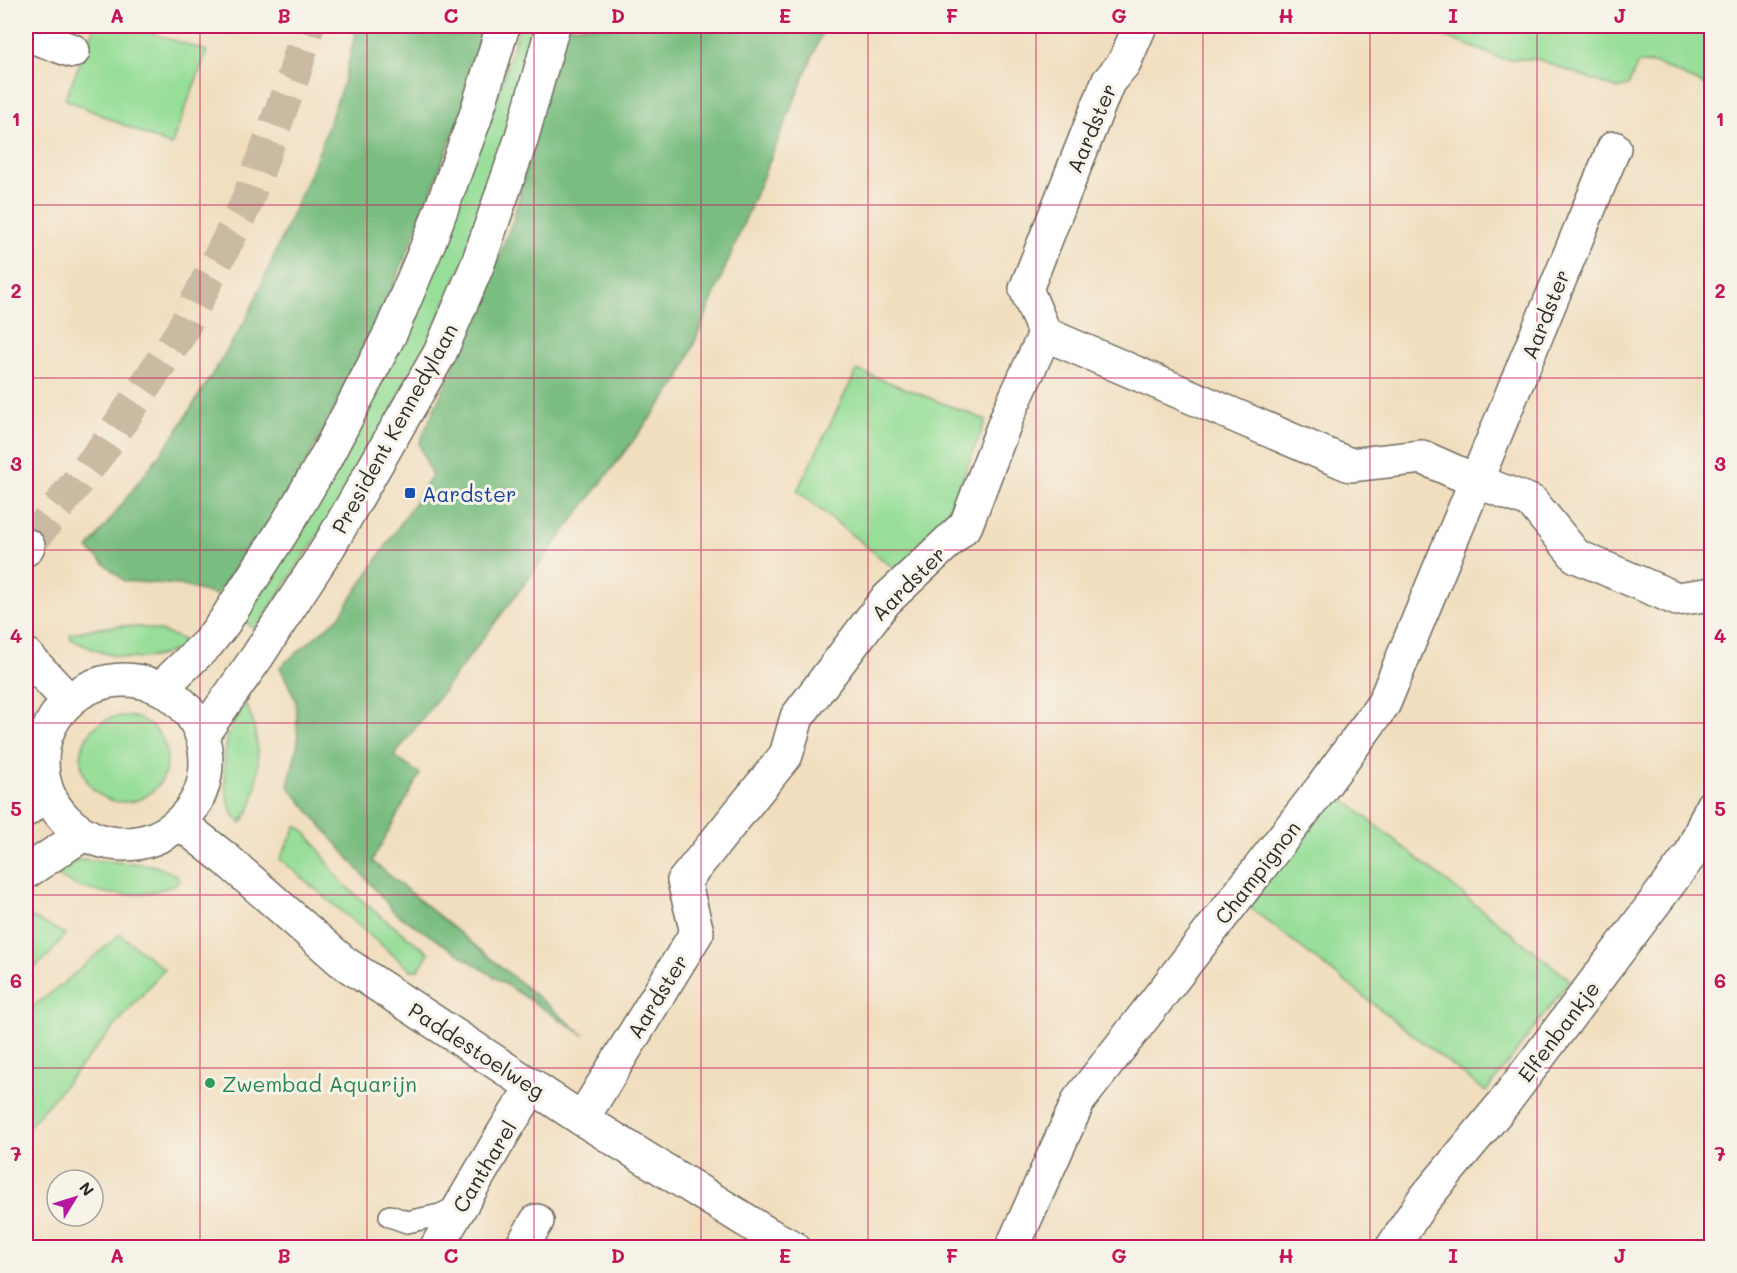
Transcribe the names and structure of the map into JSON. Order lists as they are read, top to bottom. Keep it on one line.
{"streets":{"street":["Aardster","President Kennedylaan","Champignon","Elfenbankje","Paddestoelweg","Cantharel"]},"crossings":[["Aardster","Champignon"],["Aardster","Paddestoelweg"],["President Kennedylaan","Paddestoelweg"],["Paddestoelweg","Cantharel"]],"places":{"transit":["Aardster"],"other":["Zwembad Aquarijn"]},"north":"top right","grid":{"columns":["A","B","C","D","E","F","G","H","I","J"],"rows":["1","2","3","4","5","6","7"]}}
